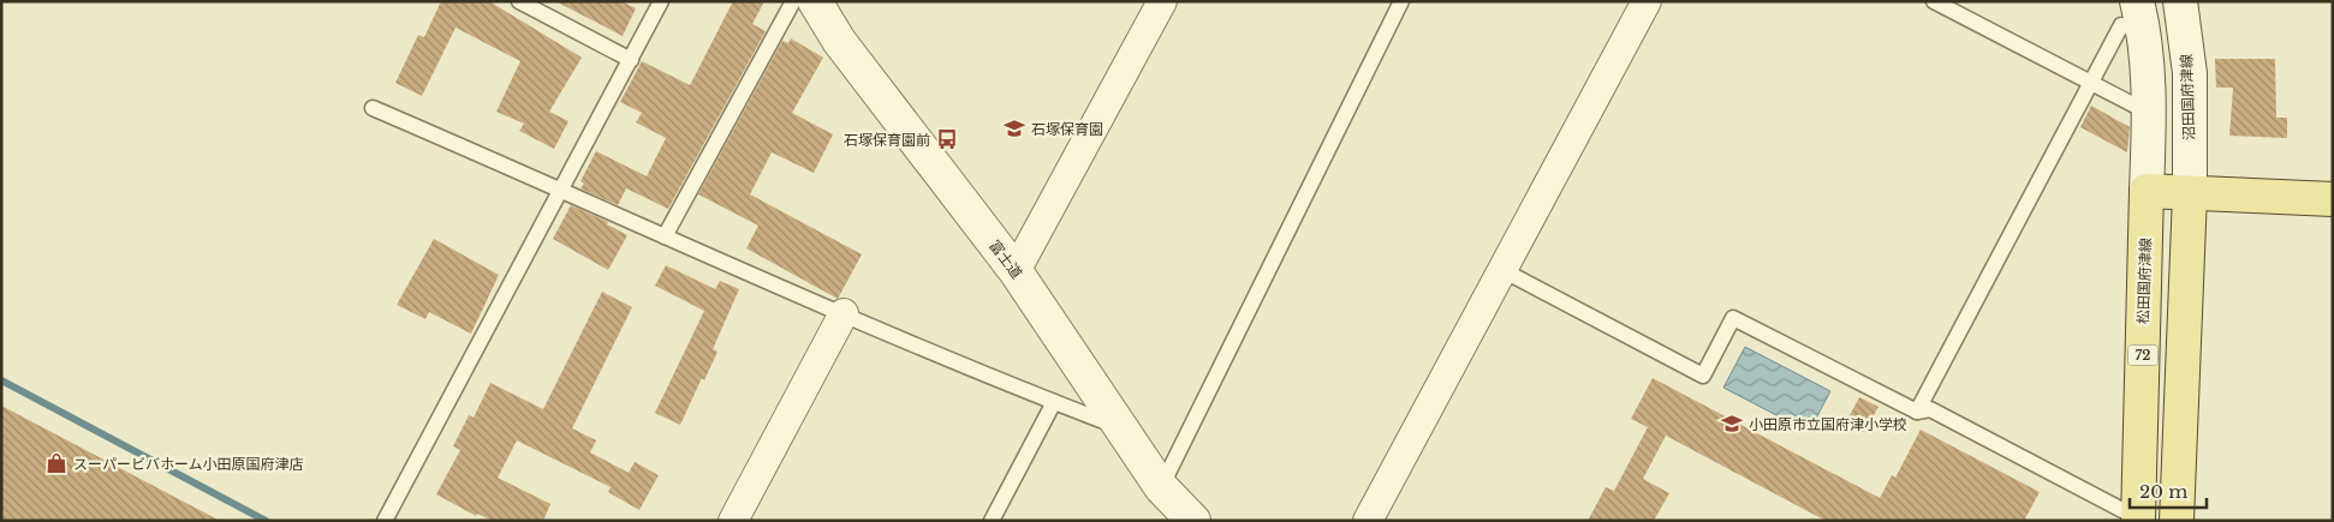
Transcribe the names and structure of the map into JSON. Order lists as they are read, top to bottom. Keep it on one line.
{"streets":{"main road":["松田国府津線","72"],"street":["沼田国府津線","富士道"]},"places":{"school or university":["石塚保育園","小田原市立国府津小学校"],"bus stop":["石塚保育園前"],"shop":["スーパービバホーム小田原国府津店"]},"scale_bar":"20 m"}
